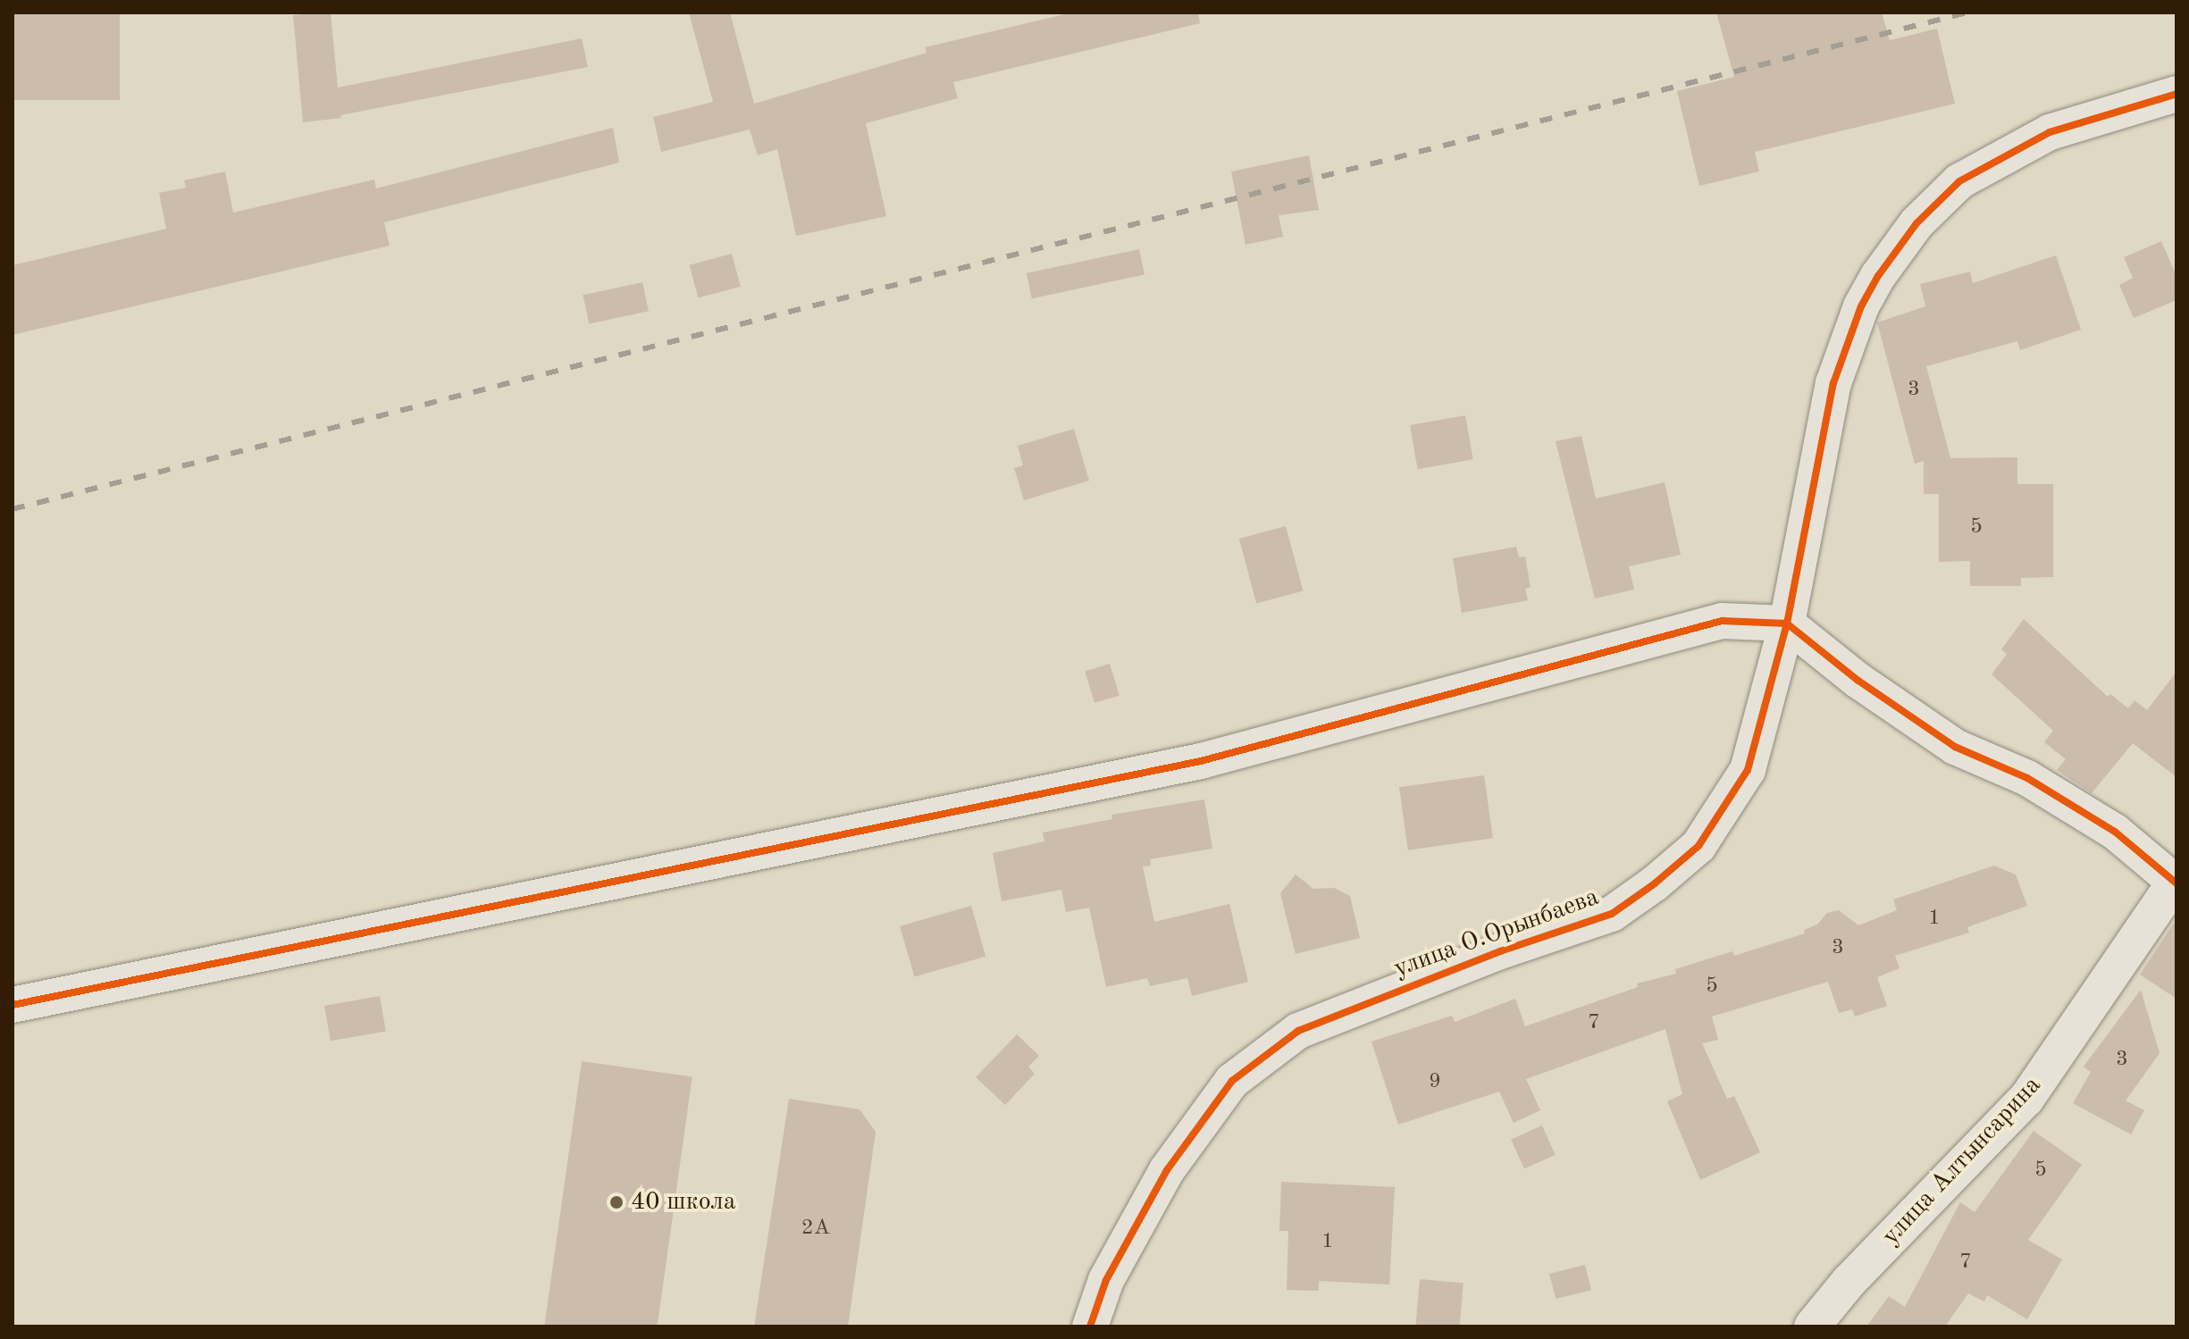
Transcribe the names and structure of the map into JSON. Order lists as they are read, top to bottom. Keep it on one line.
{"streets":{"street":["улица О.Орынбаева","улица Алтынсарина"]},"places":["40 школа"],"house_numbers":["3","5","1","3","5","7","3","9","5","2А","1","7"]}
